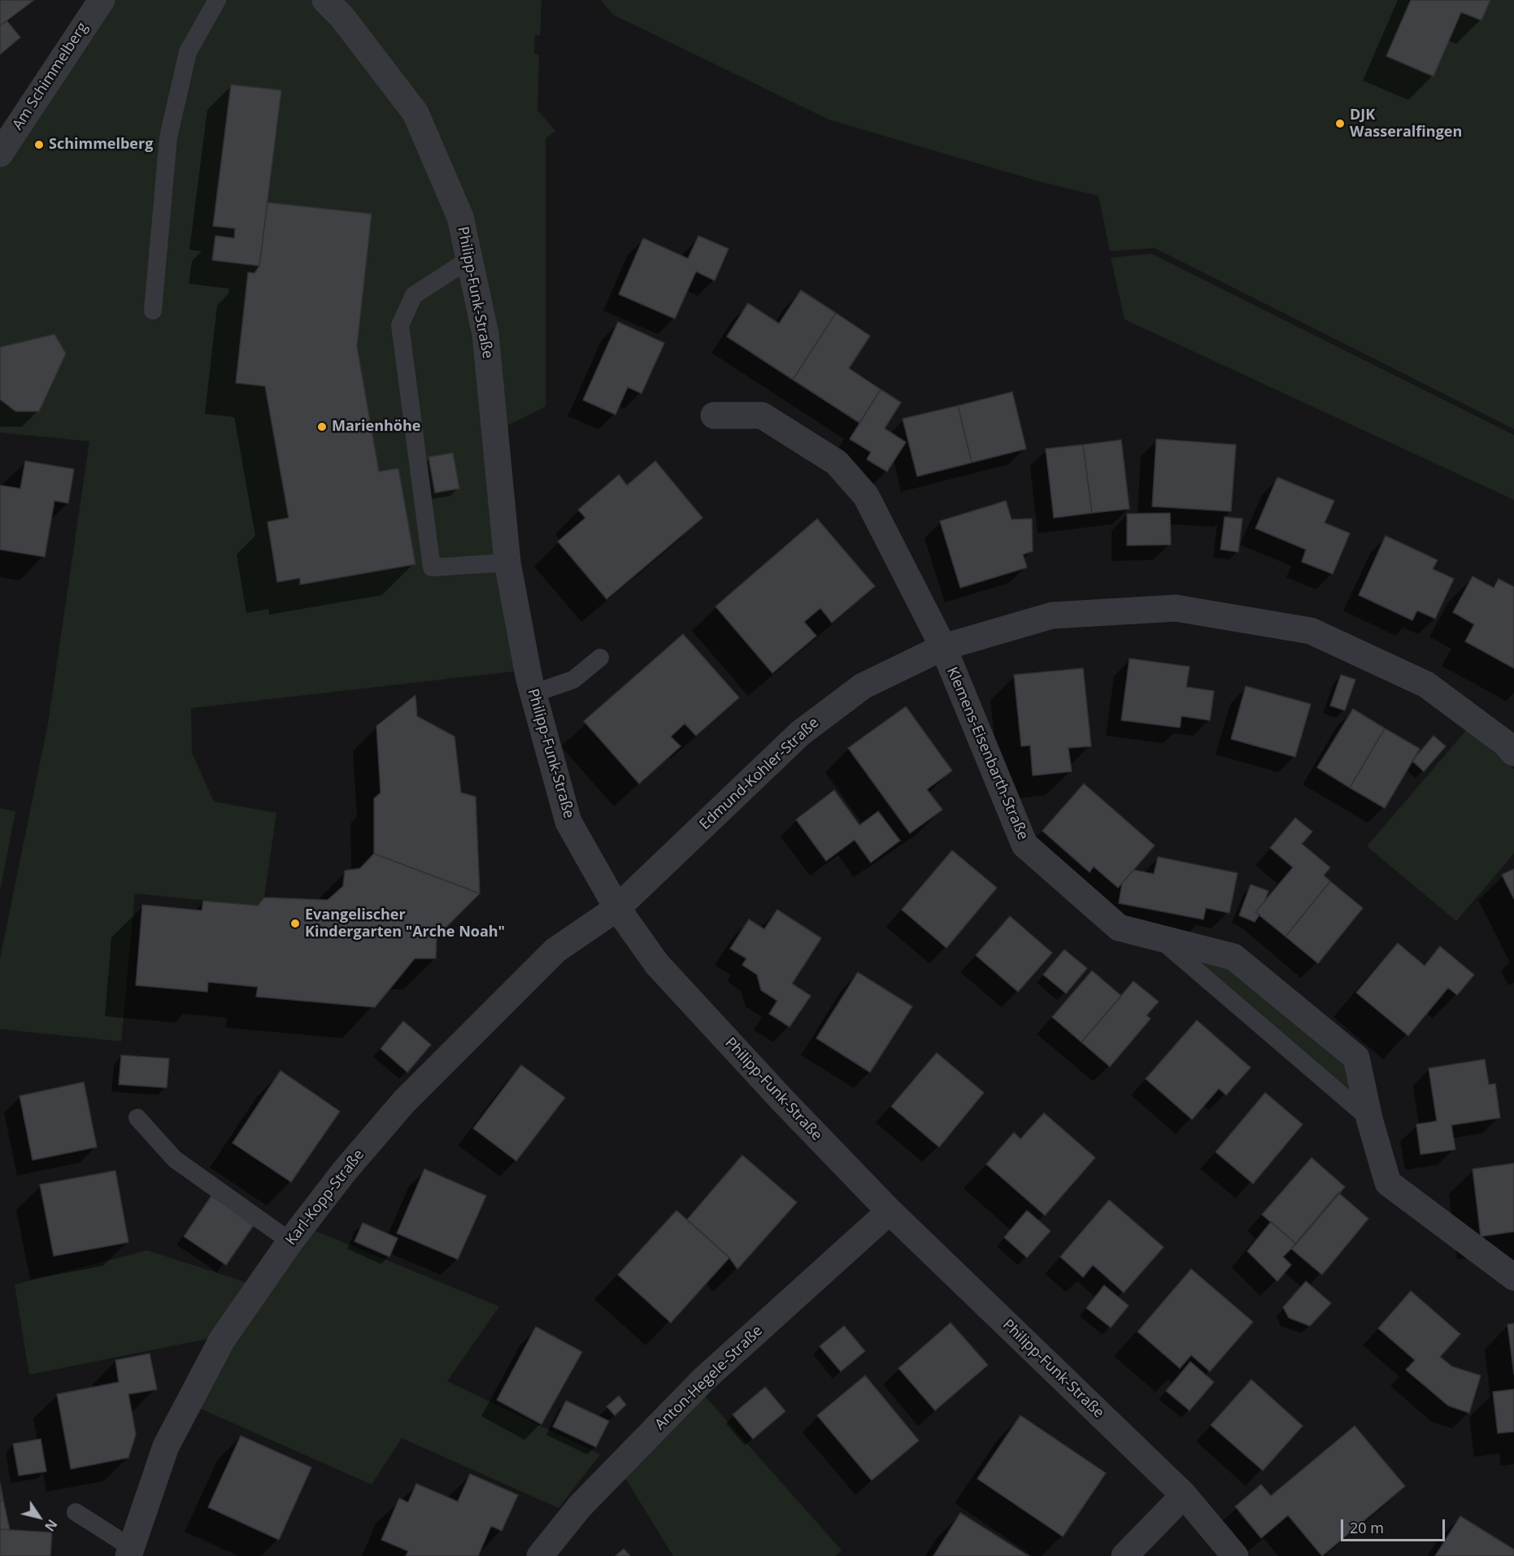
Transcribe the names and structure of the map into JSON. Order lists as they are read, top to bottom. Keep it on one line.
{"streets":{"street":["Am Schimmelberg","Philipp-Funk-Straße","Klemens-Eisenbarth-Straße","Edmund-Kohler-Straße","Karl-Kopp-Straße","Anton-Hegele-Straße"]},"crossings":[["Philipp-Funk-Straße","Edmund-Kohler-Straße"],["Philipp-Funk-Straße","Karl-Kopp-Straße"],["Philipp-Funk-Straße","Anton-Hegele-Straße"],["Klemens-Eisenbarth-Straße","Edmund-Kohler-Straße"],["Edmund-Kohler-Straße","Karl-Kopp-Straße"]],"places":["DJK Wasseralfingen","Schimmelberg","Marienhöhe","Evangelischer Kindergarten \"Arche Noah\""],"scale_bar":"20 m","north":"bottom right"}
